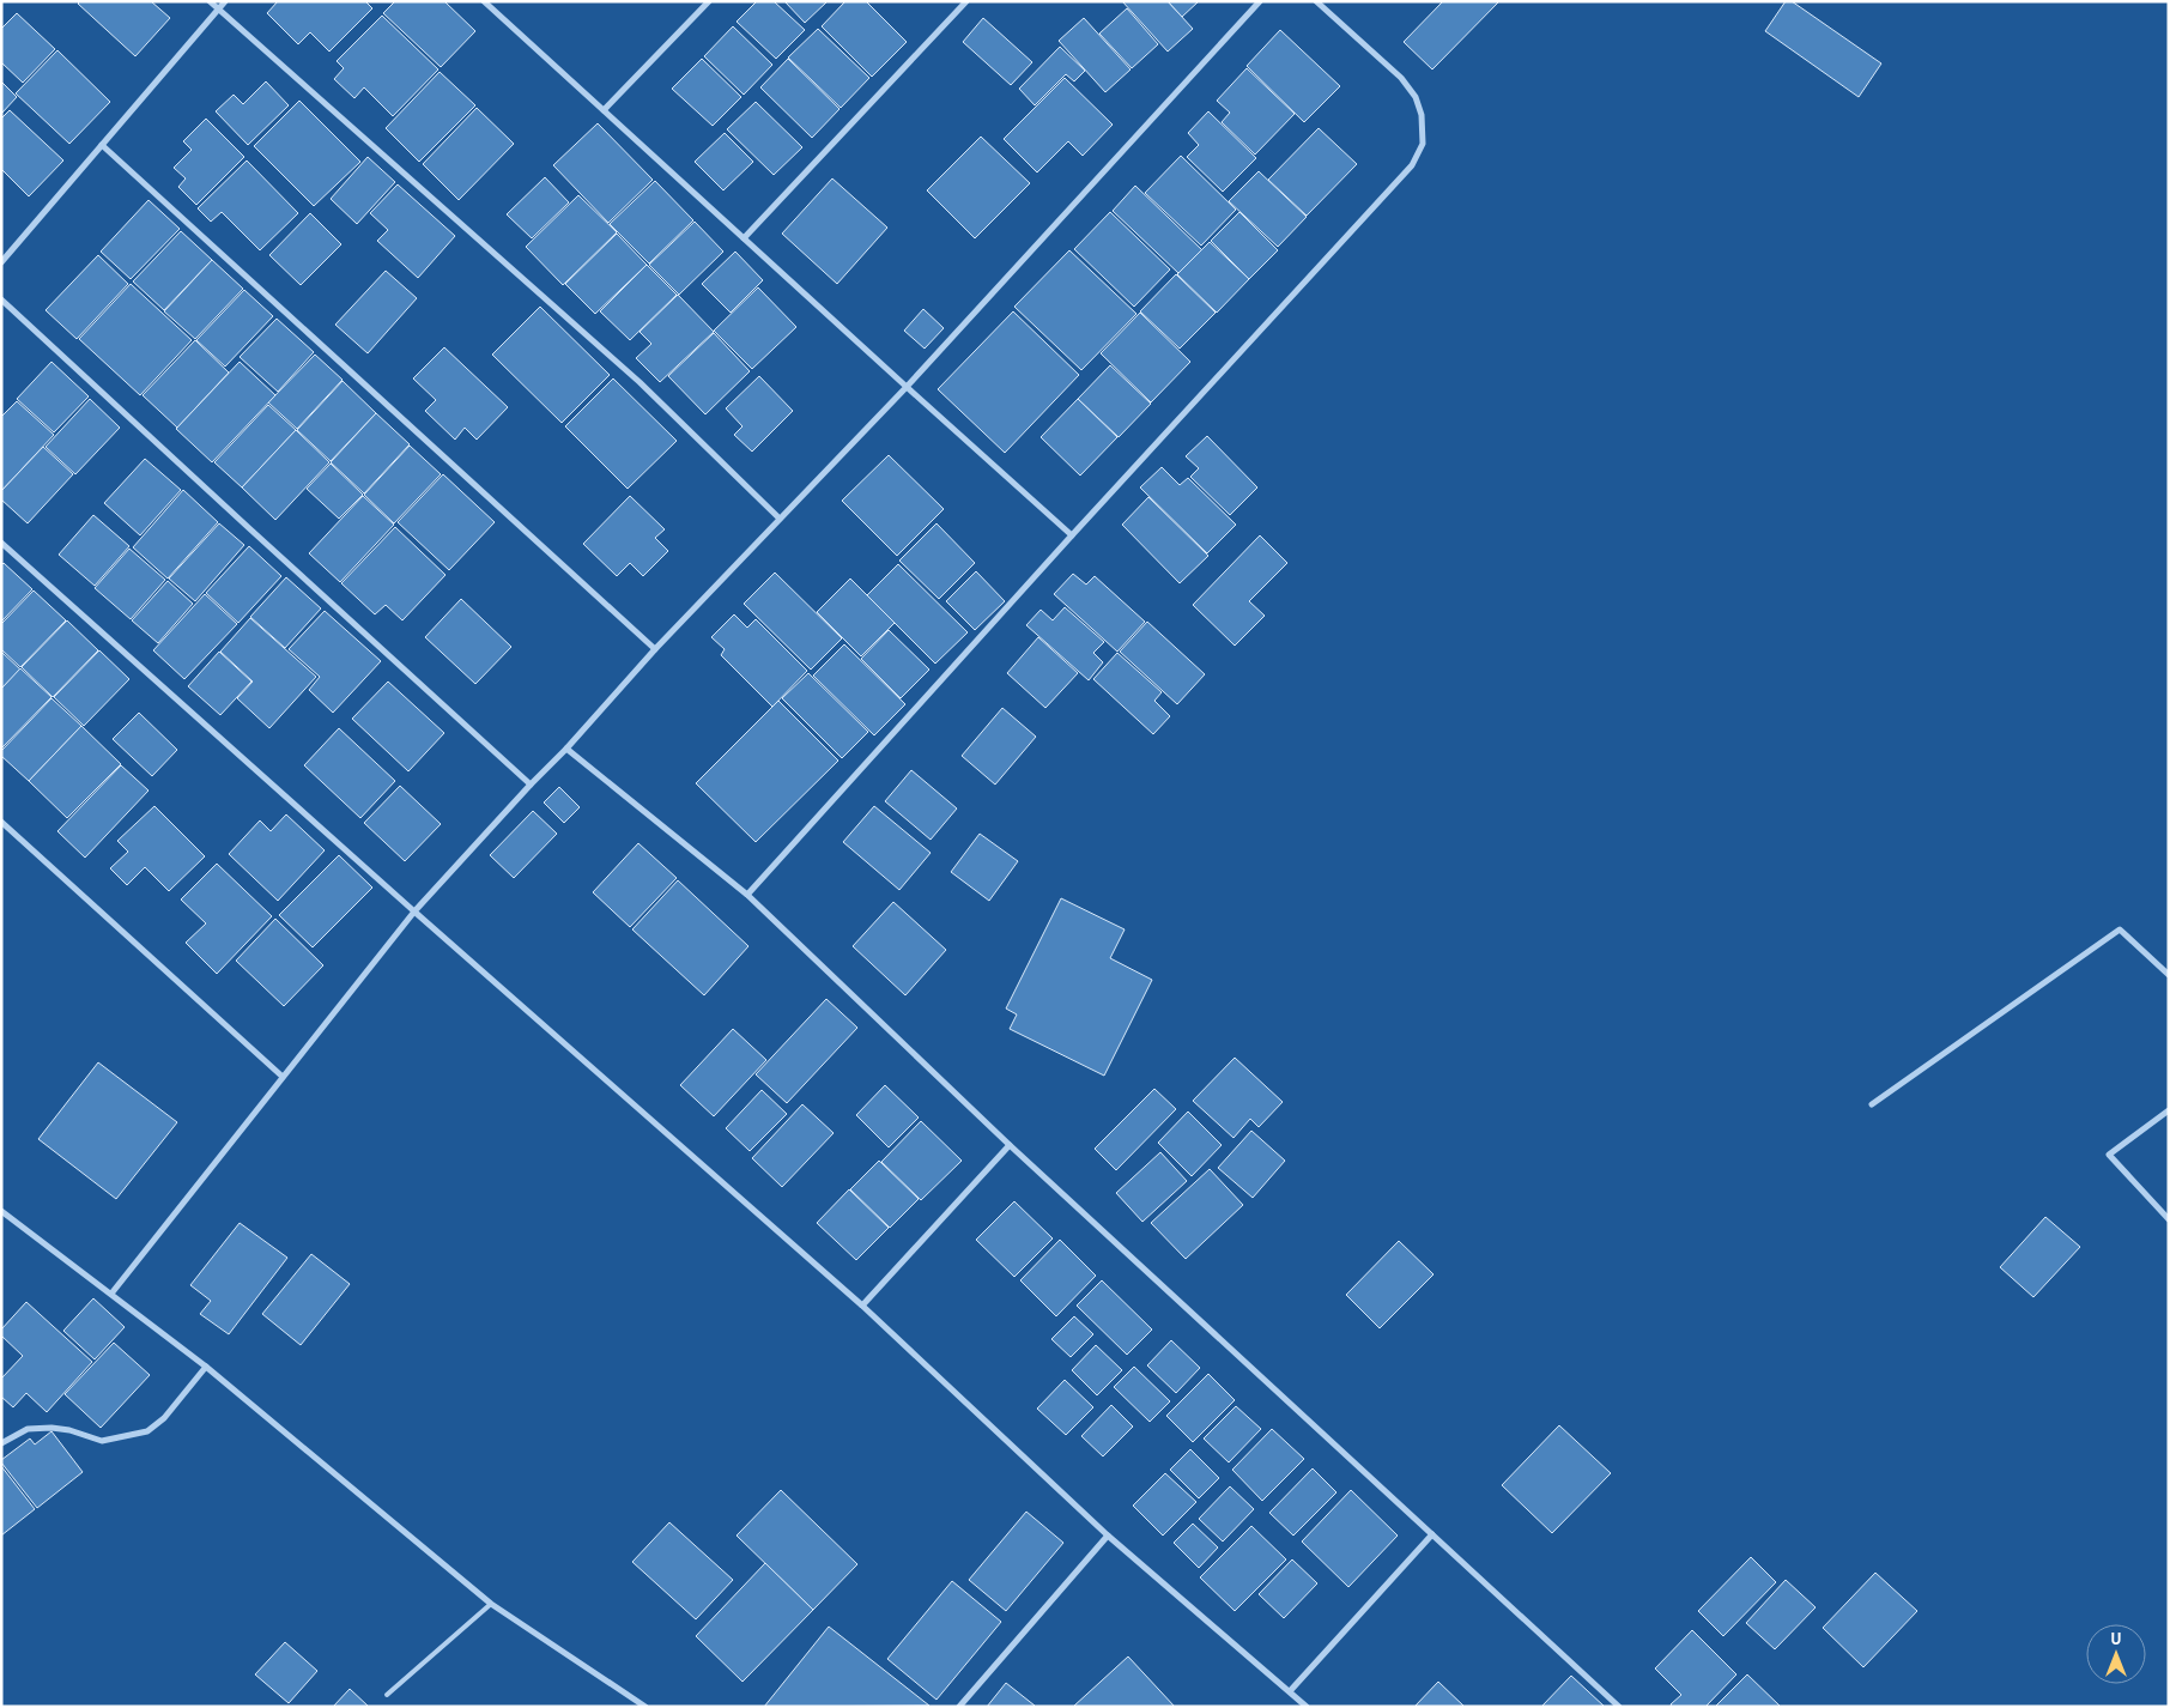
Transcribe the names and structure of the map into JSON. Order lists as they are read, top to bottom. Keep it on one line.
{"north":"top"}
